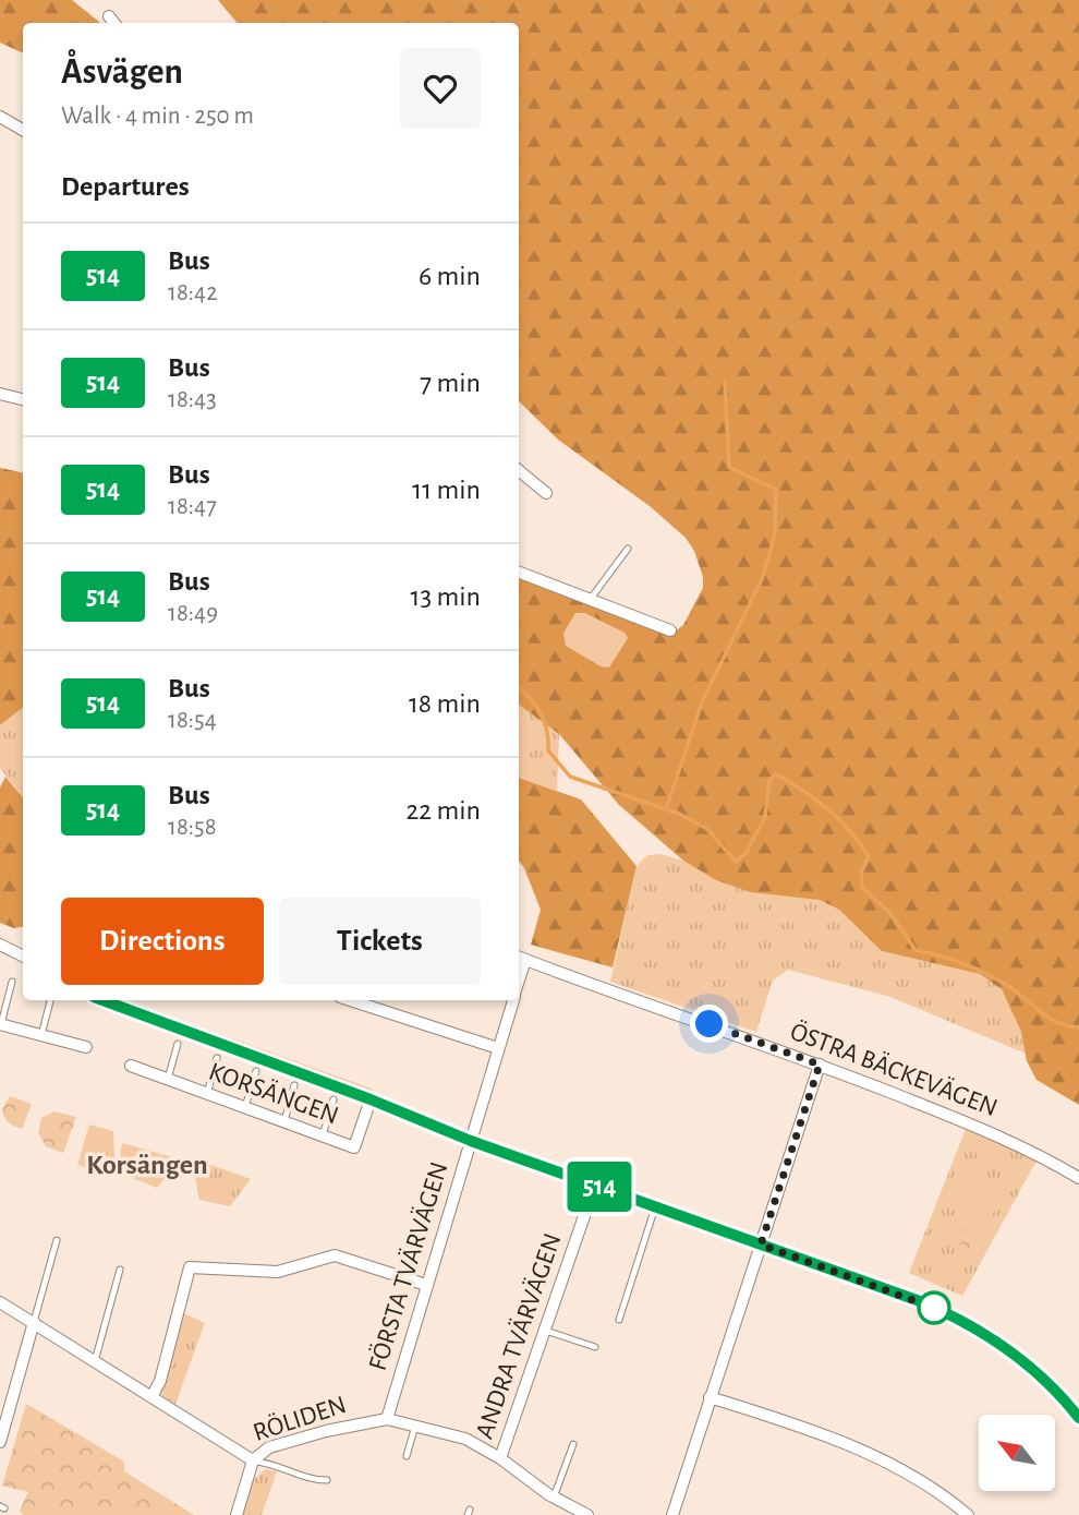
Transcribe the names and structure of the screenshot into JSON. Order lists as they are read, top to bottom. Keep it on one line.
{"streets":{"street":["ÖSTRA BÄCKEVÄGEN","KORSÄNGEN","FÖRSTA TVÄRVÄGEN","ANDRA TVÄRVÄGEN","RÖLIDEN"]},"crossings":[["FÖRSTA TVÄRVÄGEN","RÖLIDEN"],["ANDRA TVÄRVÄGEN","RÖLIDEN"]],"districts":["Korsängen"],"lines":["bus line 514"],"north":"top left","page":{"on_map":"514","heading":[["Åsvägen","Walk · 4 min · 250 m"],"Departures"],"list":[{"mark":"514","name":"Bus","note":"18:42","value":"6 min"},{"mark":"514","name":"Bus","note":"18:43","value":"7 min"},{"mark":"514","name":"Bus","note":"18:47","value":"11 min"},{"mark":"514","name":"Bus","note":"18:49","value":"13 min"},{"mark":"514","name":"Bus","note":"18:54","value":"18 min"},{"mark":"514","name":"Bus","note":"18:58","value":"22 min"}],"buttons":["Directions","Tickets"]}}
